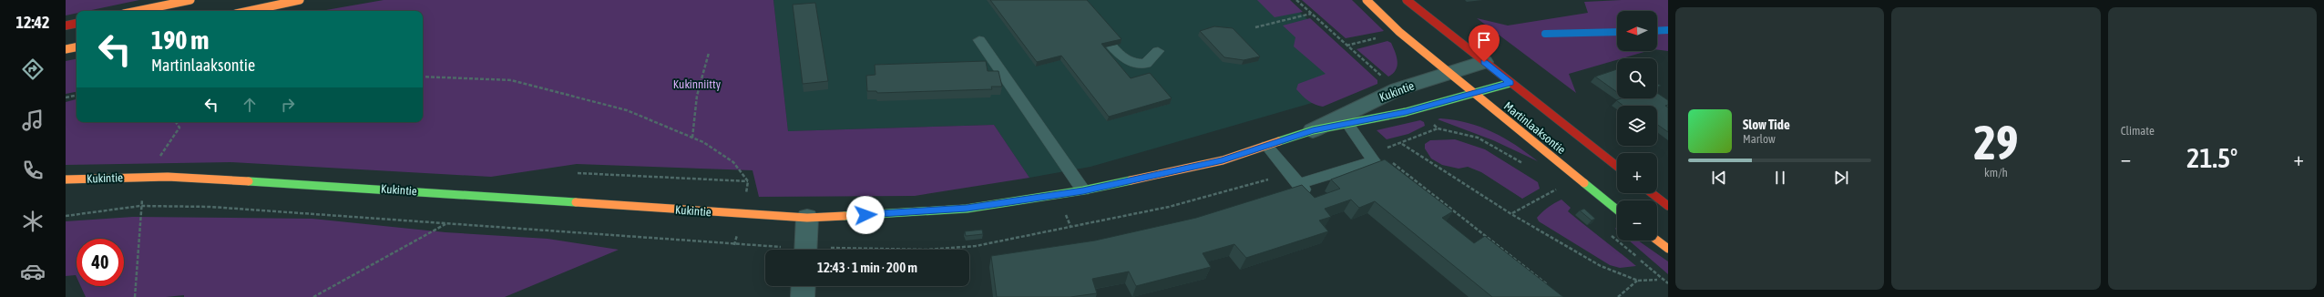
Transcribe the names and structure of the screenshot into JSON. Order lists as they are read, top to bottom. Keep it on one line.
{"streets":{"main road":["Kukintie","Martinlaaksontie"]},"crossings":[["Kukintie","Martinlaaksontie"]],"parks":["Kukinniitty"],"north":"left","page":{"tabs":"12:42","tile":[["29","km/h"],"Climate"],"map_buttons":["+","−"],"turn":["190 m","Martinlaaksontie"],"song":["Slow Tide","Marlow"],"heat":["−","21.5°","+"],"limit":"40","trip":"12:43 · 1 min · 200 m"}}
